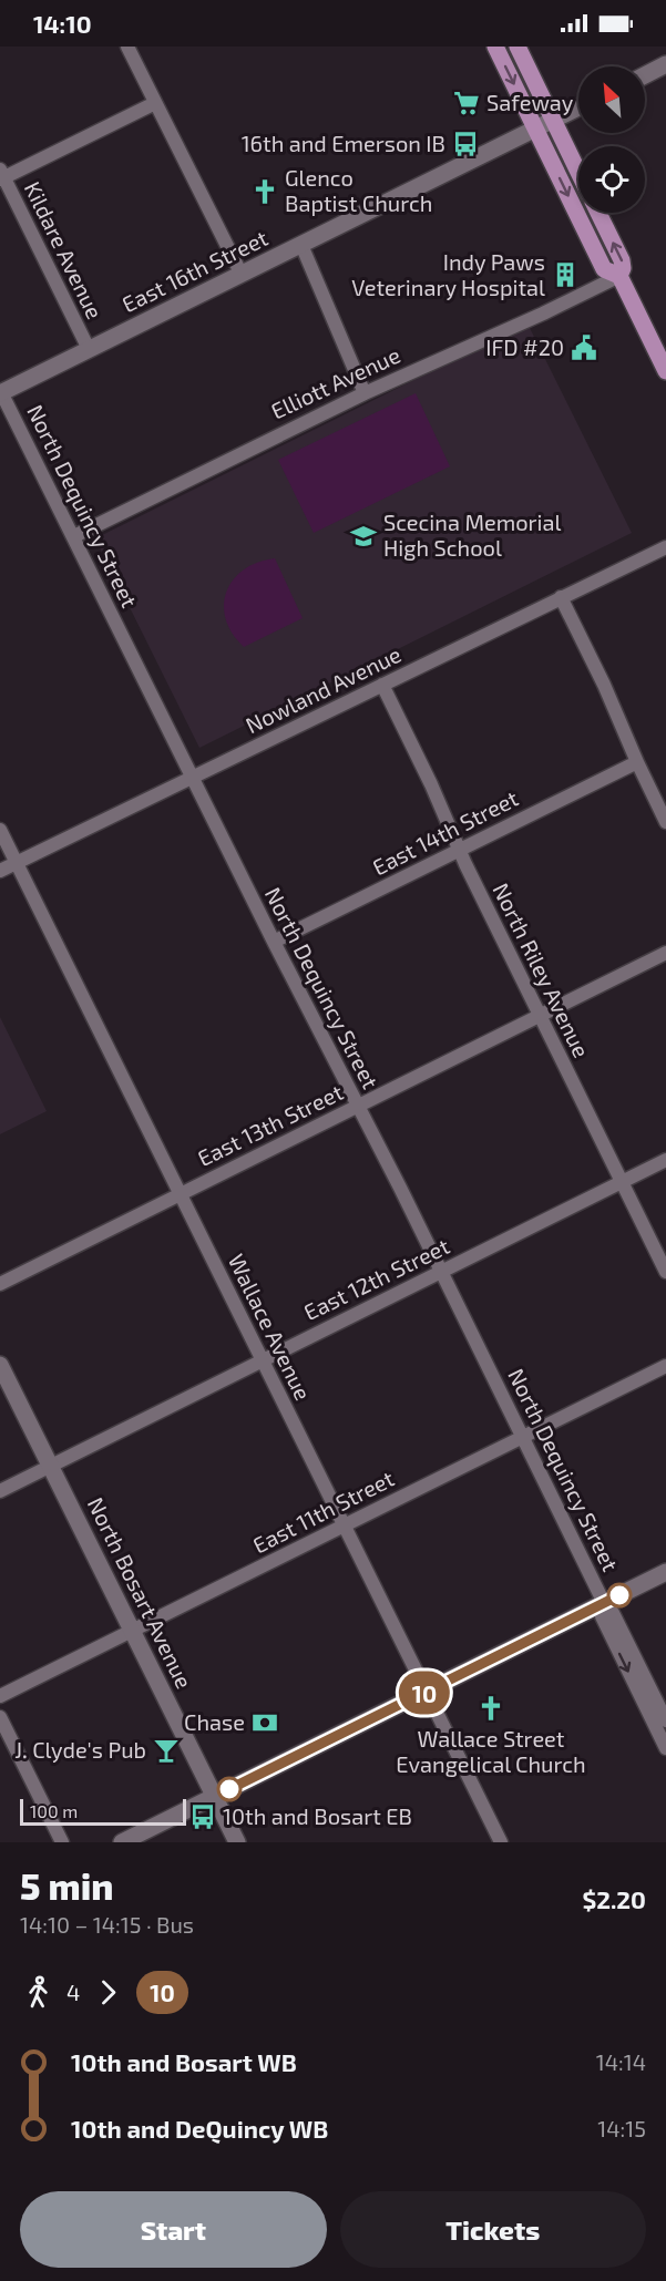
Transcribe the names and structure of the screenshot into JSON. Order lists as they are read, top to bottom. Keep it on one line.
{"streets":{"main road":["East 16th Street","North Bosart Avenue"],"street":["Kildare Avenue","Elliott Avenue","North Dequincy Street","Nowland Avenue","East 14th Street","North Riley Avenue","East 13th Street","East 12th Street","Wallace Avenue","East 11th Street"]},"crossings":[["Kildare Avenue","East 16th Street"],["East 16th Street","North Dequincy Street"],["Elliott Avenue","North Dequincy Street"],["North Dequincy Street","Nowland Avenue"],["North Dequincy Street","East 14th Street"],["North Dequincy Street","East 13th Street"],["North Dequincy Street","East 12th Street"],["North Dequincy Street","East 11th Street"],["Nowland Avenue","North Riley Avenue"],["Nowland Avenue","Wallace Avenue"],["East 14th Street","North Riley Avenue"],["North Riley Avenue","East 13th Street"],["North Riley Avenue","East 12th Street"],["East 13th Street","Wallace Avenue"],["East 12th Street","Wallace Avenue"],["East 12th Street","North Bosart Avenue"],["Wallace Avenue","East 11th Street"],["East 11th Street","North Bosart Avenue"]],"places":{"supermarket":["Safeway"],"bus stop":["16th and Emerson IB","10th and Bosart EB"],"church":["Glenco Baptist Church","Wallace Street Evangelical Church"],"building":["Indy Paws Veterinary Hospital"],"public building":["IFD #20"],"school or university":["Scecina Memorial High School"],"bank":["Chase"],"bar":["J. Clyde's Pub"]},"lines":["bus line 10"],"scale_bar":"100 m","north":"top left","page":{"status":"14:10","on_map":"10","scale":"100 m","heading":["5 min","14:10 – 14:15 · Bus","$2.20"],"legs":["4","10"],"list":[{"name":"10th and Bosart WB","value":"14:14"},{"name":"10th and DeQuincy WB","value":"14:15"}],"buttons":["Start","Tickets"]}}
